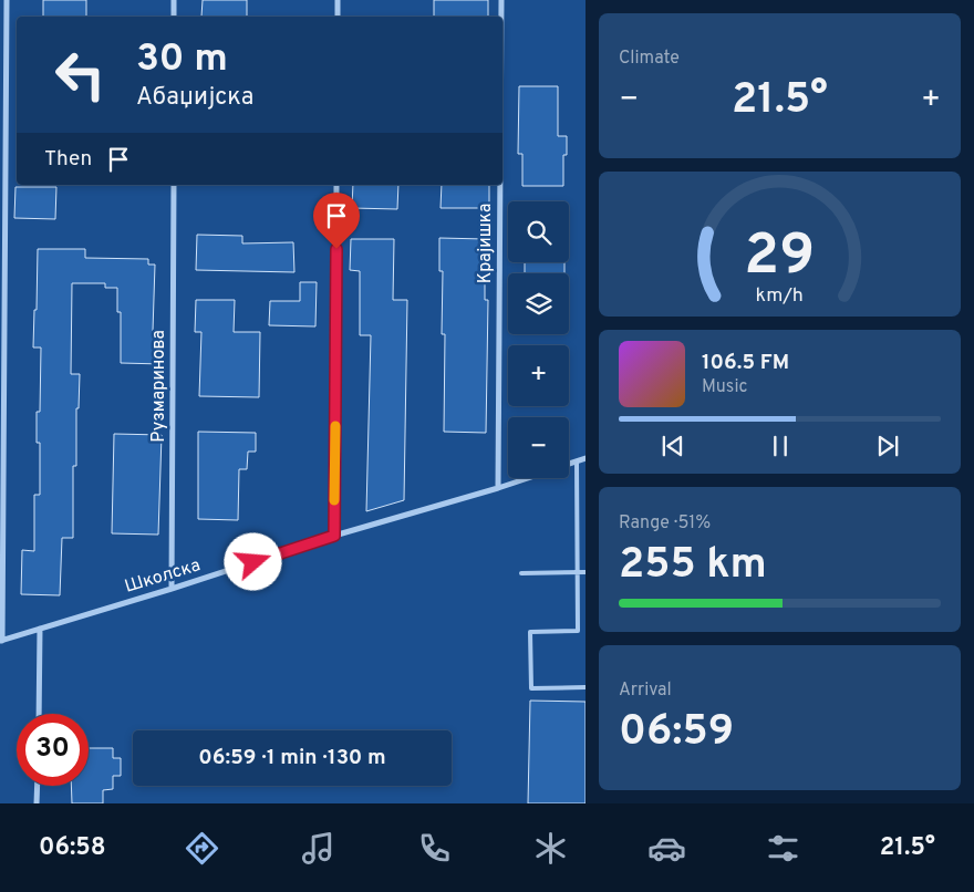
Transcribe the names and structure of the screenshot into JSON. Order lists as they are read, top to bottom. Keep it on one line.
{"streets":{"street":["Крајишка","Рузмаринова","Школска"]},"crossings":[["Крајишка","Школска"],["Рузмаринова","Школска"]],"page":{"tile":["Climate",["Range · 51%","255 km"],["Arrival","06:59"]],"turn":["30 m","Абаџијска"],"heat":["−","21.5°","+"],"then":"Then","map_buttons":["+","−"],"song":["106.5 FM","Music"],"limit":"30","trip":"06:59 · 1 min · 130 m","tabs":["06:58","21.5°"],"gauge":["29","km/h"]}}
